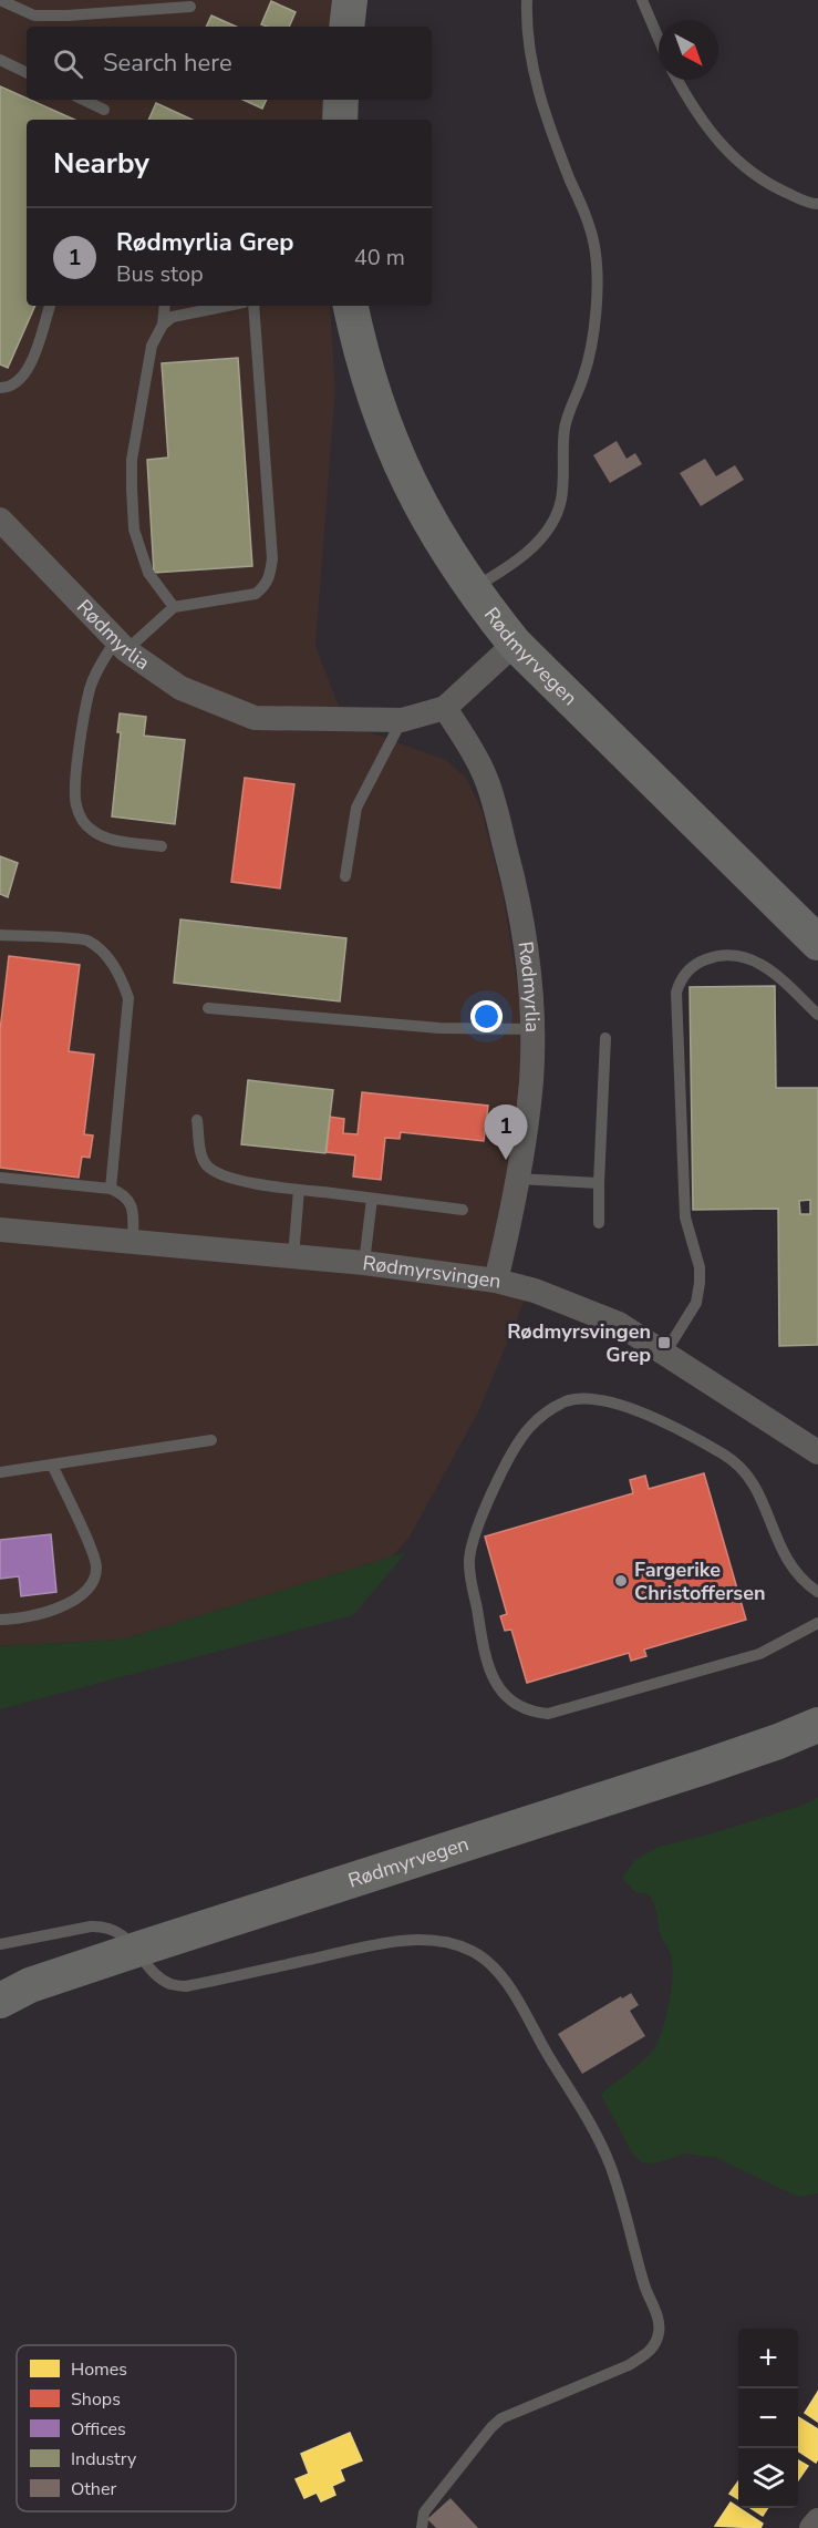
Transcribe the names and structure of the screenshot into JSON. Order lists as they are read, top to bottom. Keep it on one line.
{"streets":{"street":["Rødmyrlia","Rødmyrvegen","Rødmyrsvingen"]},"crossings":[["Rødmyrlia","Rødmyrvegen"],["Rødmyrlia","Rødmyrsvingen"]],"places":{"transit":["Rødmyrsvingen Grep"],"other":["Fargerike Christoffersen"]},"legend":["Homes","Shops","Offices","Industry","Other"],"north":"bottom right","page":{"search":"Search here","heading":"Nearby","list":[{"mark":"1","name":"Rødmyrlia Grep","note":"Bus stop","value":"40 m"}],"pins":"1","map_buttons":["+","−"]}}
